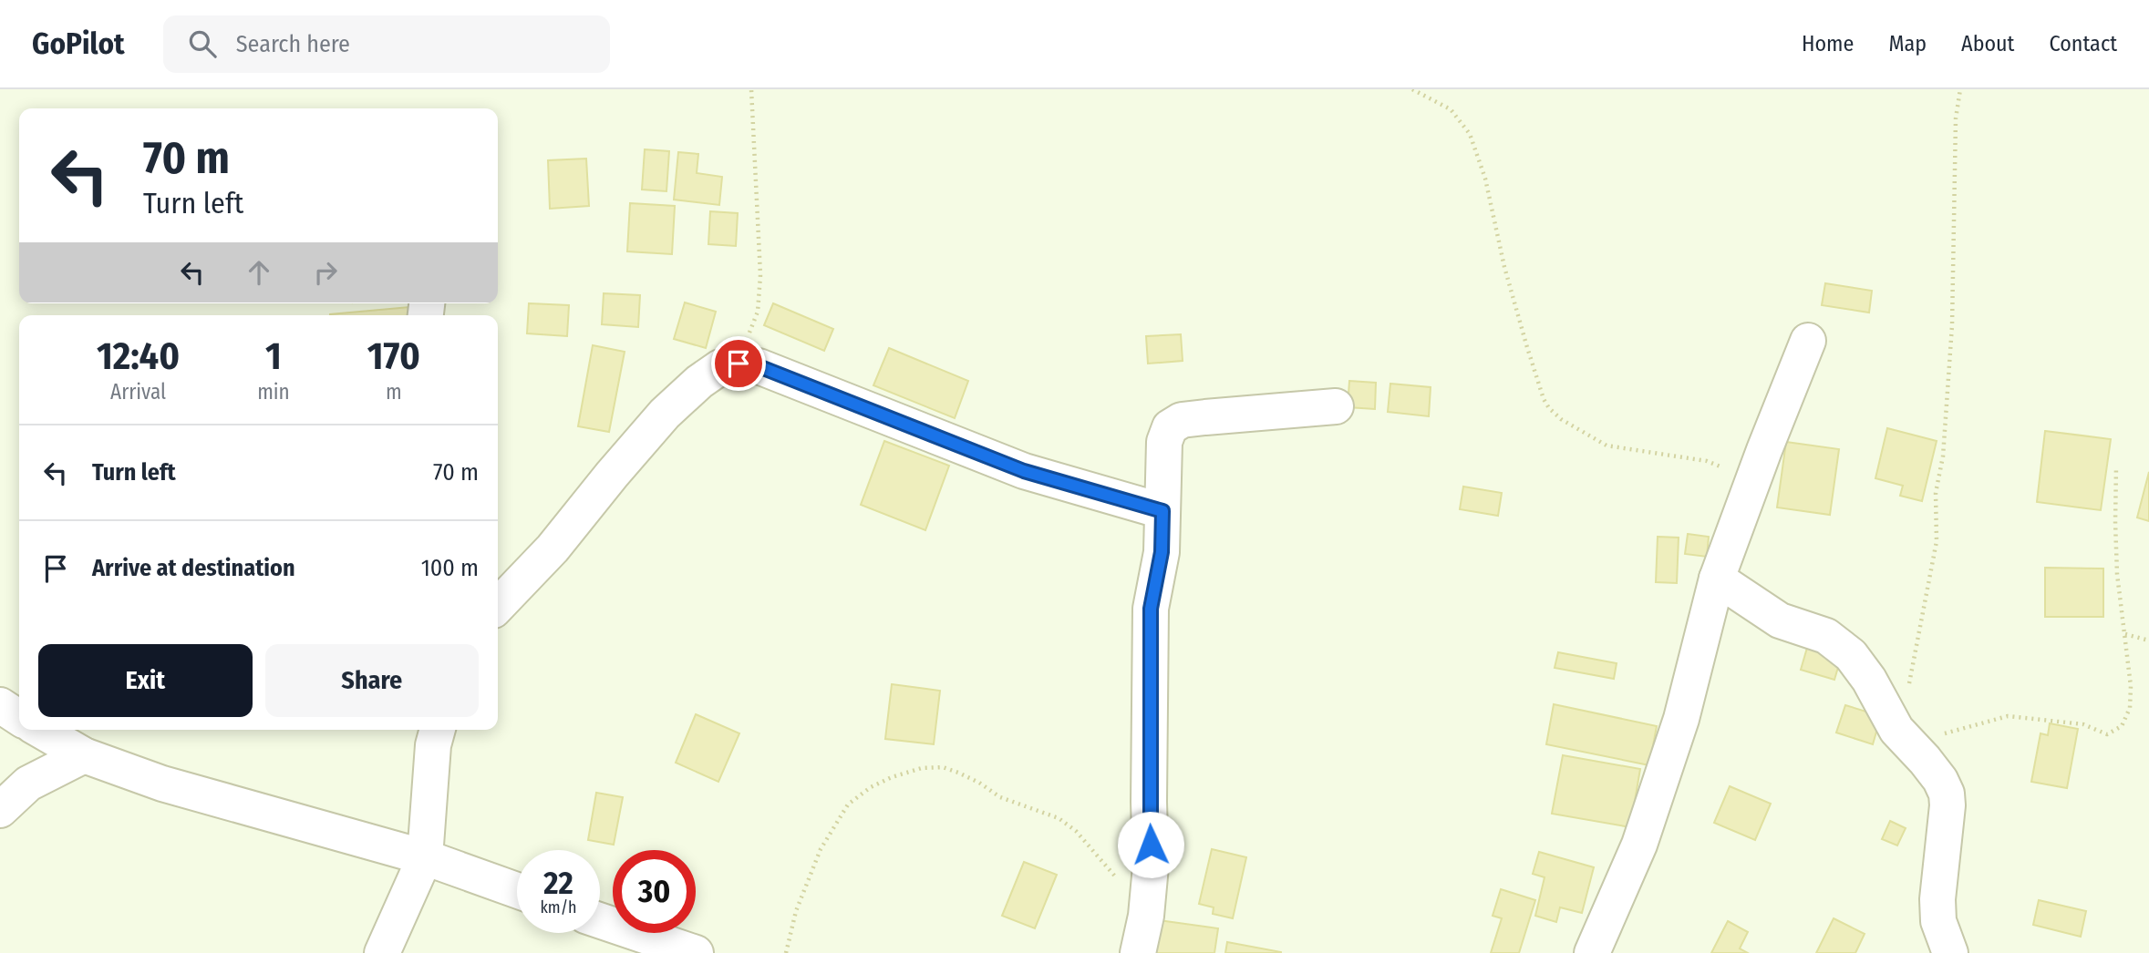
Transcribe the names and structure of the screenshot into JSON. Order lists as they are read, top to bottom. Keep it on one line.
{"page":{"header":"GoPilot","search":"Search here","nav":["Home","Map","About","Contact"],"turn":["70 m","Turn left"],"eta":["12:40","Arrival","1","min","170","m"],"list":[{"name":"Turn left","value":"70 m"},{"name":"Arrive at destination","value":"100 m"}],"buttons":["Exit","Share"],"speed":"22 km/h","limit":"30"}}
